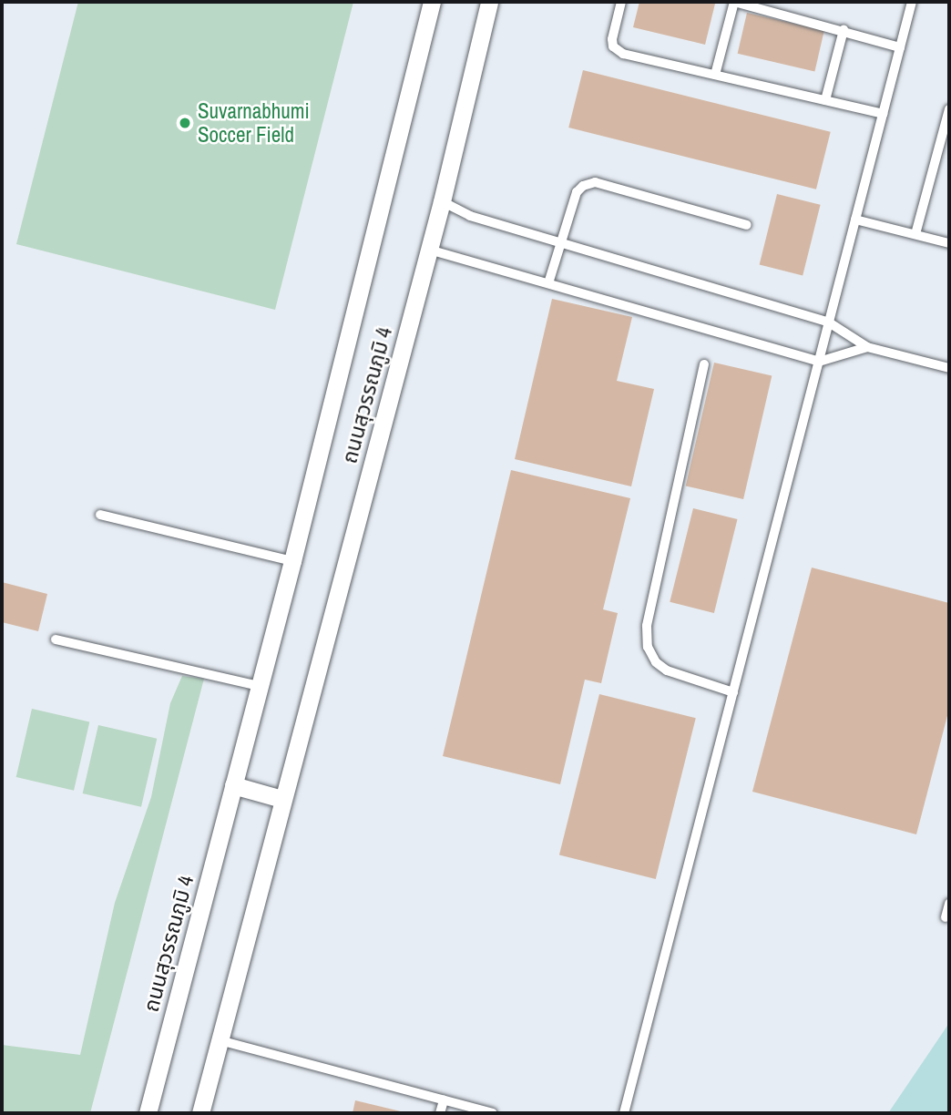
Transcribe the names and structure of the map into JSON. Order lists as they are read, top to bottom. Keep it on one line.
{"streets":{"street":["ถนนสุวรรณภูมิ 4"]},"places":["Suvarnabhumi Soccer Field"]}
